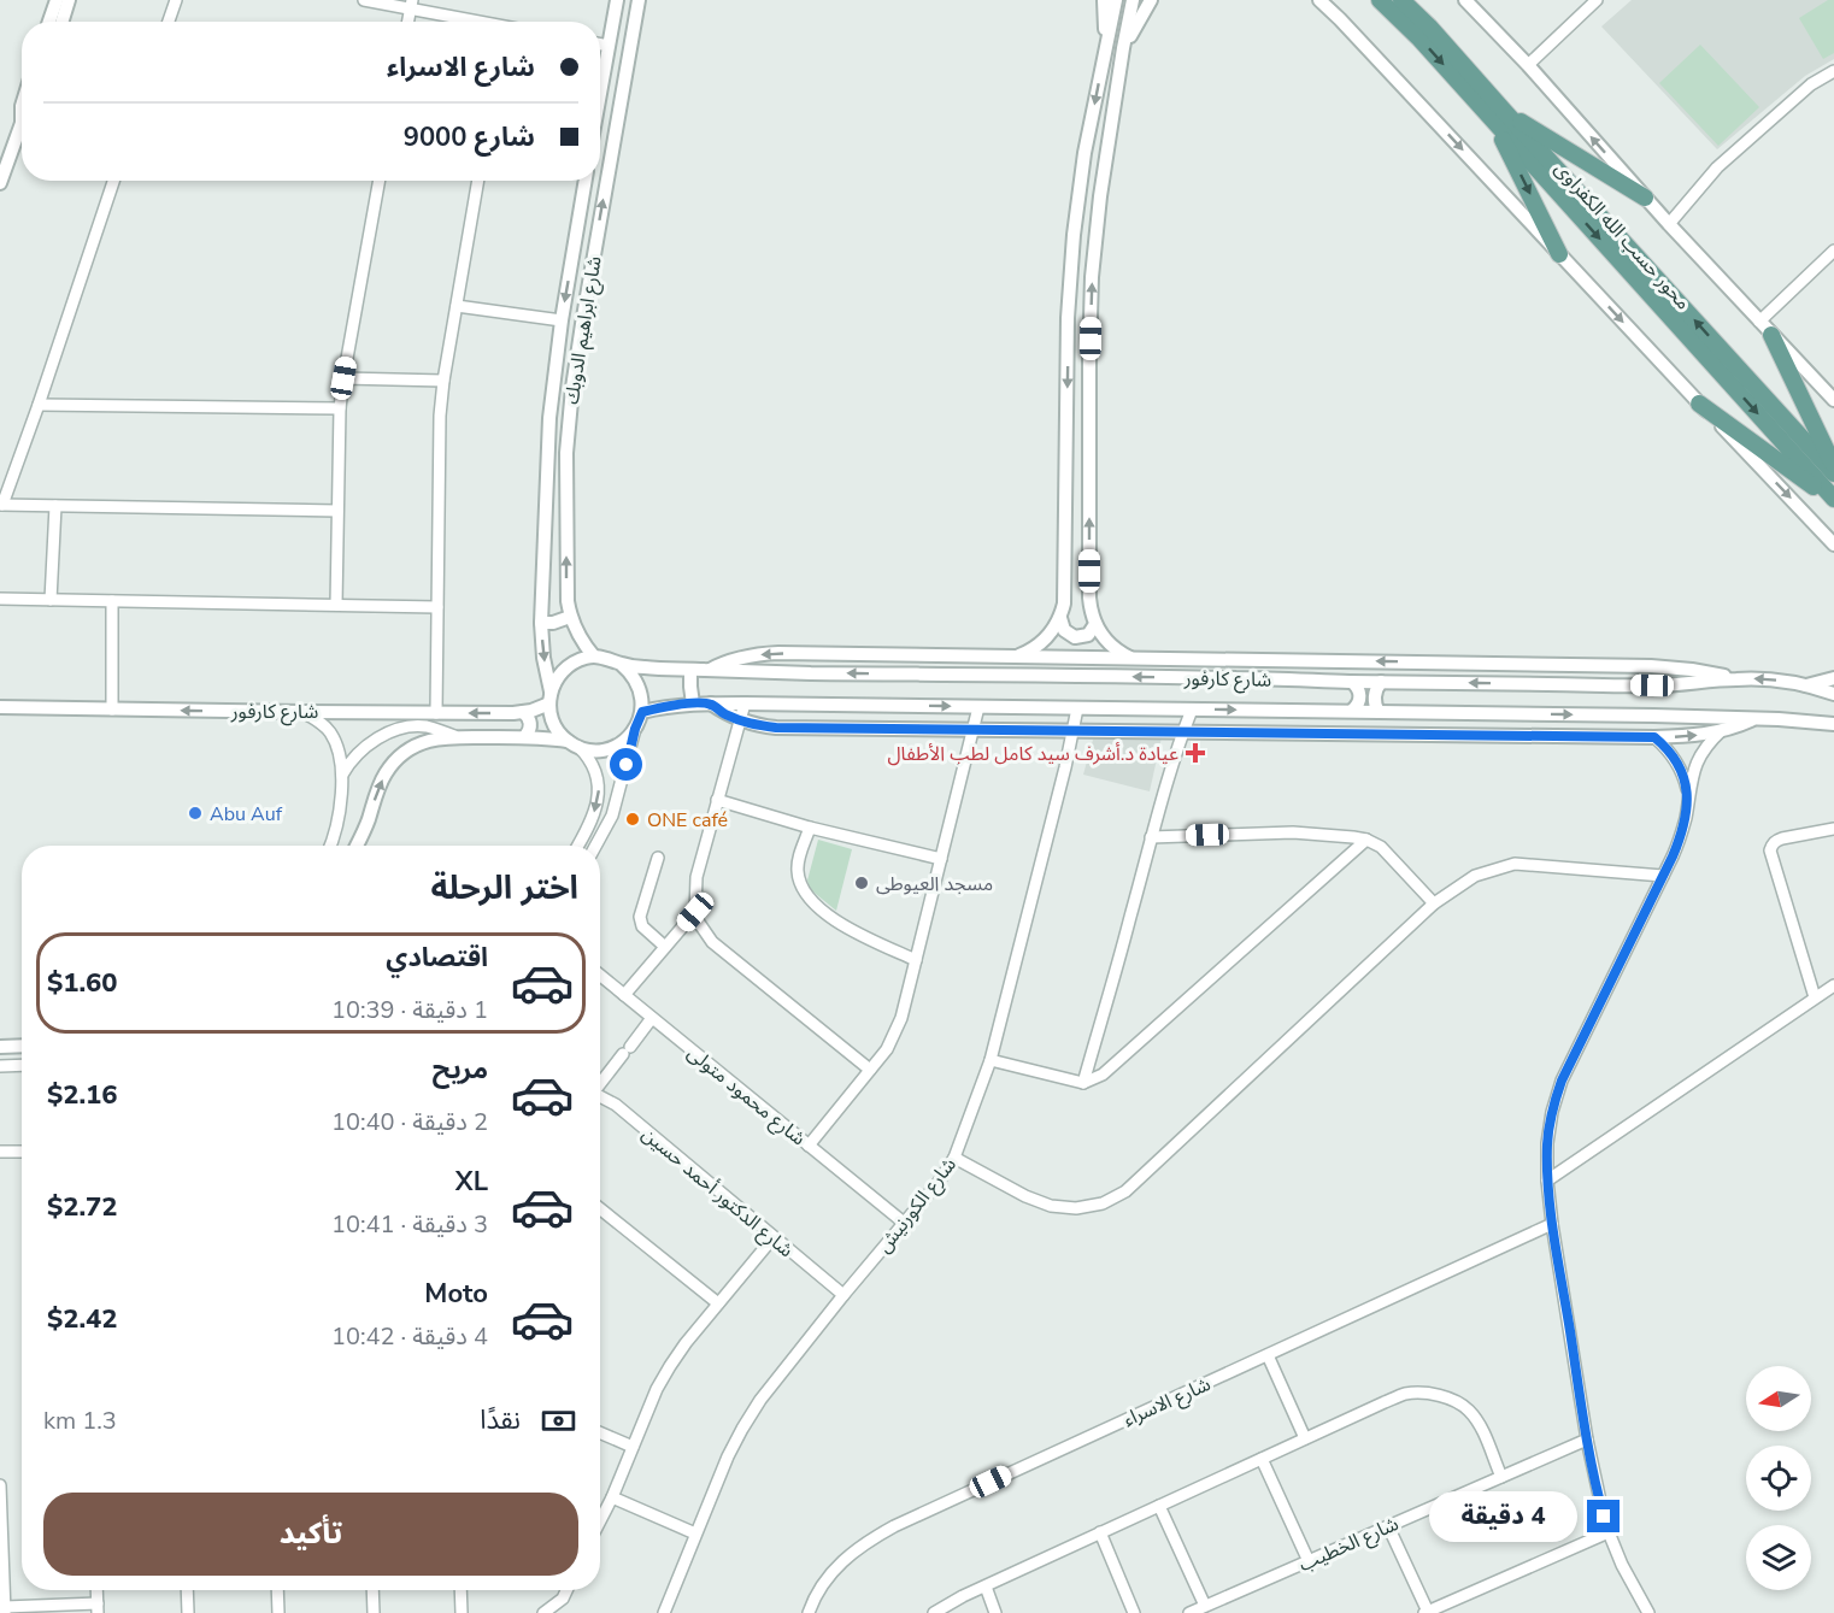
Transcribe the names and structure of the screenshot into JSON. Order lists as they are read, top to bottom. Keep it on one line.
{"streets":{"main road":["محور حسب الله الكفراوى"],"street":["شارع ابراهيم الدوبك","شارع كارفور","شارع محمود متولى","شارع الدكتور أحمد حسين","شارع الكورنيش","شارع الاسراء","شارع الخطيب"]},"crossings":[["شارع ابراهيم الدوبك","شارع كارفور"],["شارع كارفور","شارع الكورنيش"],["شارع محمود متولى","شارع الكورنيش"],["شارع الدكتور أحمد حسين","شارع الكورنيش"]],"places":{"health":["عيادة د.أشرف سيد كامل لطب الأطفال"],"other":["Abu Auf","ONE café","مسجد العيوطى"]},"north":"left","page":{"banner":["شارع الاسراء","شارع 9000"],"heading":"اختر الرحلة","list":[{"name":"اقتصادي","note":"1 دقيقة · 10:39","value":"$1.60"},{"name":"مريح","note":"2 دقيقة · 10:40","value":"$2.16"},{"name":"XL","note":"3 دقيقة · 10:41","value":"$2.72"},{"name":"Moto","note":"4 دقيقة · 10:42","value":"$2.42"}],"pay":["نقدًا","1.3 km"],"buttons":"تأكيد","bubble":"4 دقيقة"}}
